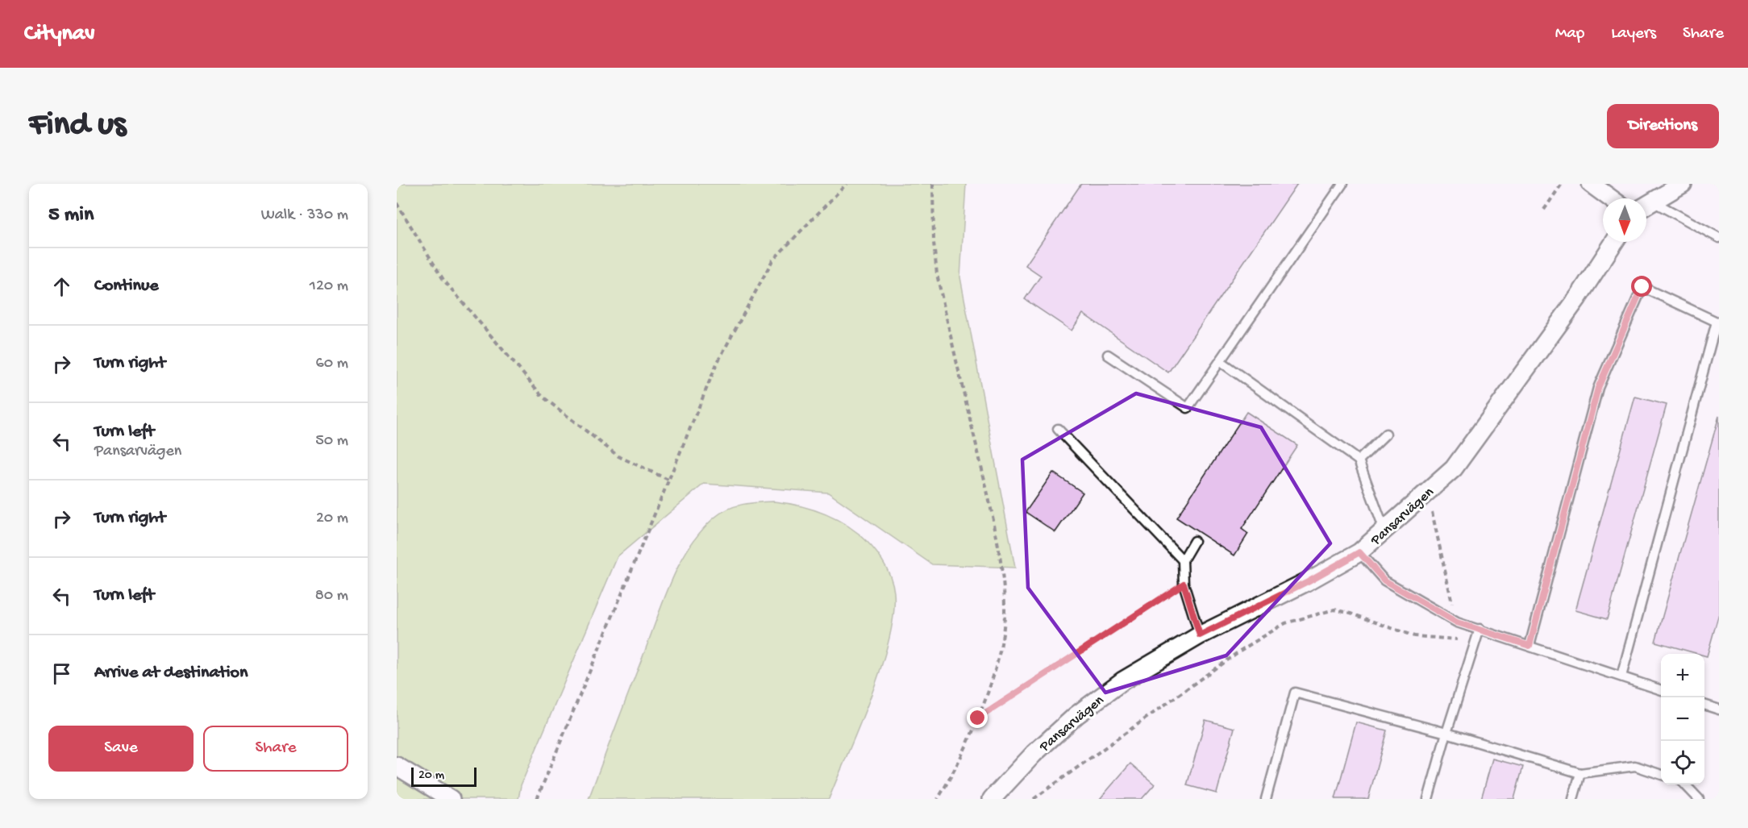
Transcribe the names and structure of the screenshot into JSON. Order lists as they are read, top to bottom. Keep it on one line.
{"streets":{"street":["Pansarvägen"]},"scale_bar":"20 m","north":"bottom","page":{"header":"Citynav","nav":["Map","Layers","Share"],"buttons":["Directions",["Save","Share"]],"title":"Find us","heading":["5 min","Walk · 330 m"],"list":[["Continue","120 m"],["Turn right","60 m"],["Turn left","Pansarvägen","50 m"],["Turn right","20 m"],["Turn left","80 m"],"Arrive at destination"],"map_buttons":["+","−"],"scale":"20 m"}}
